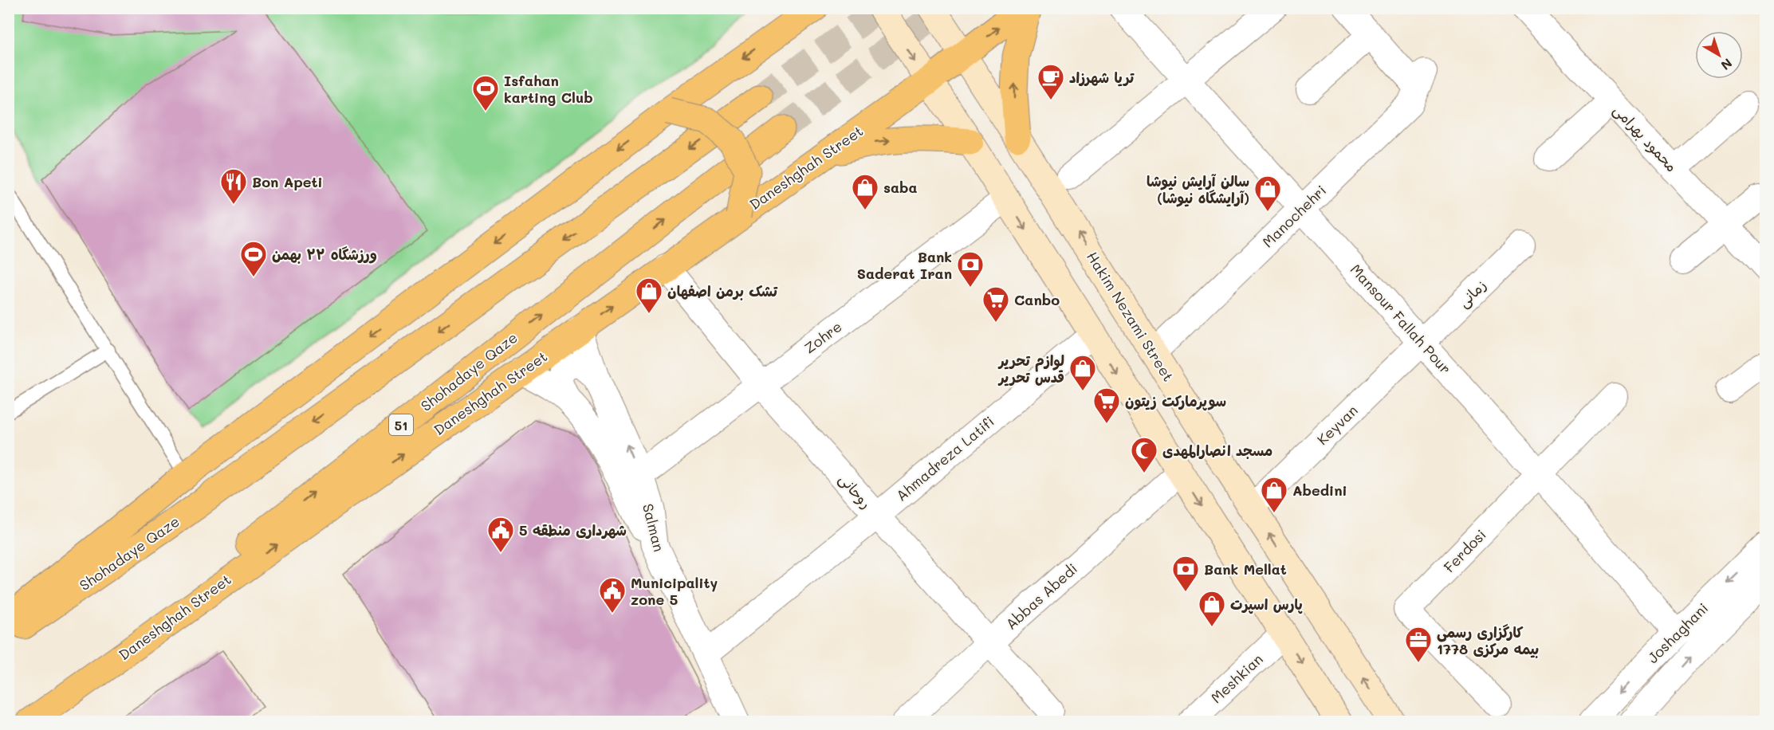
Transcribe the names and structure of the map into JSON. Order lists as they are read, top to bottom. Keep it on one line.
{"streets":{"main road":["Daneshghah Street","Hakim Nezami Street","Shohadaye Qaze","51"],"street":["محمود بهرامی","Manochehri","زمانی","Mansour Fallah Pour","Zohre","Keyvan","Ahmadreza Latifi","روحانی","Salman","Ferdosi","Abbas Abedi","Joshaghani","Meshkian"]},"crossings":[["Daneshghah Street","Hakim Nezami Street"],["Daneshghah Street","روحانی"],["Daneshghah Street","Salman"],["Manochehri","Hakim Nezami Street"],["Manochehri","Mansour Fallah Pour"],["زمانی","Mansour Fallah Pour"],["زمانی","Keyvan"],["Hakim Nezami Street","Keyvan"],["Mansour Fallah Pour","Keyvan"],["Mansour Fallah Pour","Ferdosi"],["Mansour Fallah Pour","Joshaghani"],["Zohre","روحانی"],["Zohre","Salman"],["Ahmadreza Latifi","روحانی"],["Ahmadreza Latifi","Salman"],["روحانی","Abbas Abedi"]],"places":{"cafe":["تریا شهرزاد"],"sports":["Isfahan karting Club","ورزشگاه ۲۲ بهمن"],"restaurant":["Bon Apeti"],"shop":["saba","سالن آرایش نیوشا (آرایشگاه نیوشا)","تشک برمن اصفهان","لوازم تحریر قدس تحریر","Abedini","پارس اسپرت"],"bank":["Bank Saderat Iran","Bank Mellat"],"supermarket":["Canbo","سوپرمارکت زیتون"],"mosque":["مسجد انصارالمهدی"],"public building":["شهرداری منطقه 5","Municipality zone 5"],"office":["کارگزاری رسمی بیمه مرکزی 1778"]},"north":"bottom right"}
